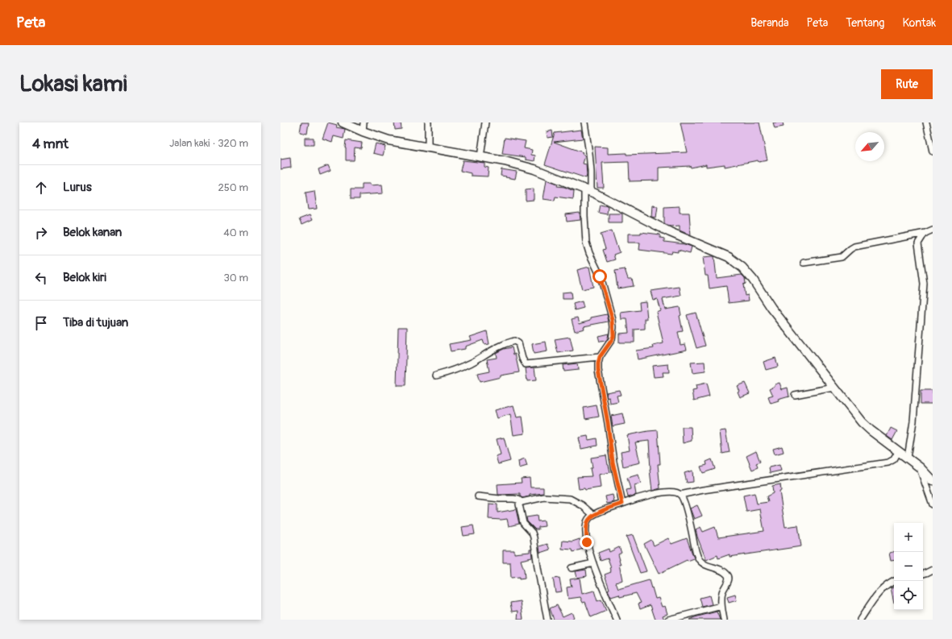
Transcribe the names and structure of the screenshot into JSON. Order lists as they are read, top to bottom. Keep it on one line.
{"north":"bottom left","page":{"header":"Peta","nav":["Beranda","Peta","Tentang","Kontak"],"buttons":"Rute","title":"Lokasi kami","heading":["4 mnt","Jalan kaki · 320 m"],"list":[["Lurus","250 m"],["Belok kanan","40 m"],["Belok kiri","30 m"],"Tiba di tujuan"],"map_buttons":["+","−"]}}
